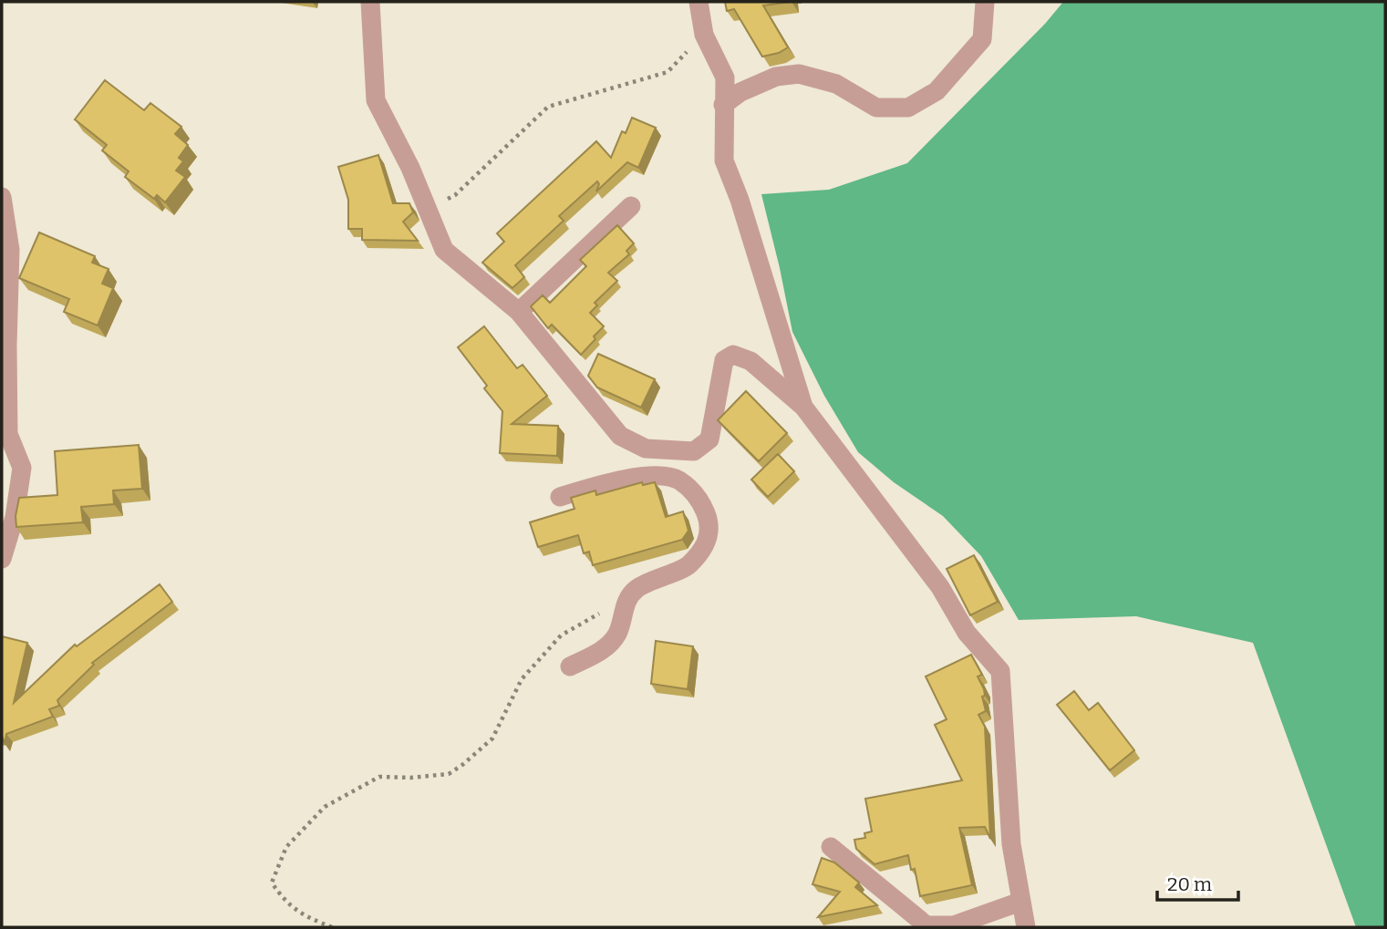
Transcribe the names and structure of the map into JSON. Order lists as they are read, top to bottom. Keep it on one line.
{"scale_bar":"20 m"}
